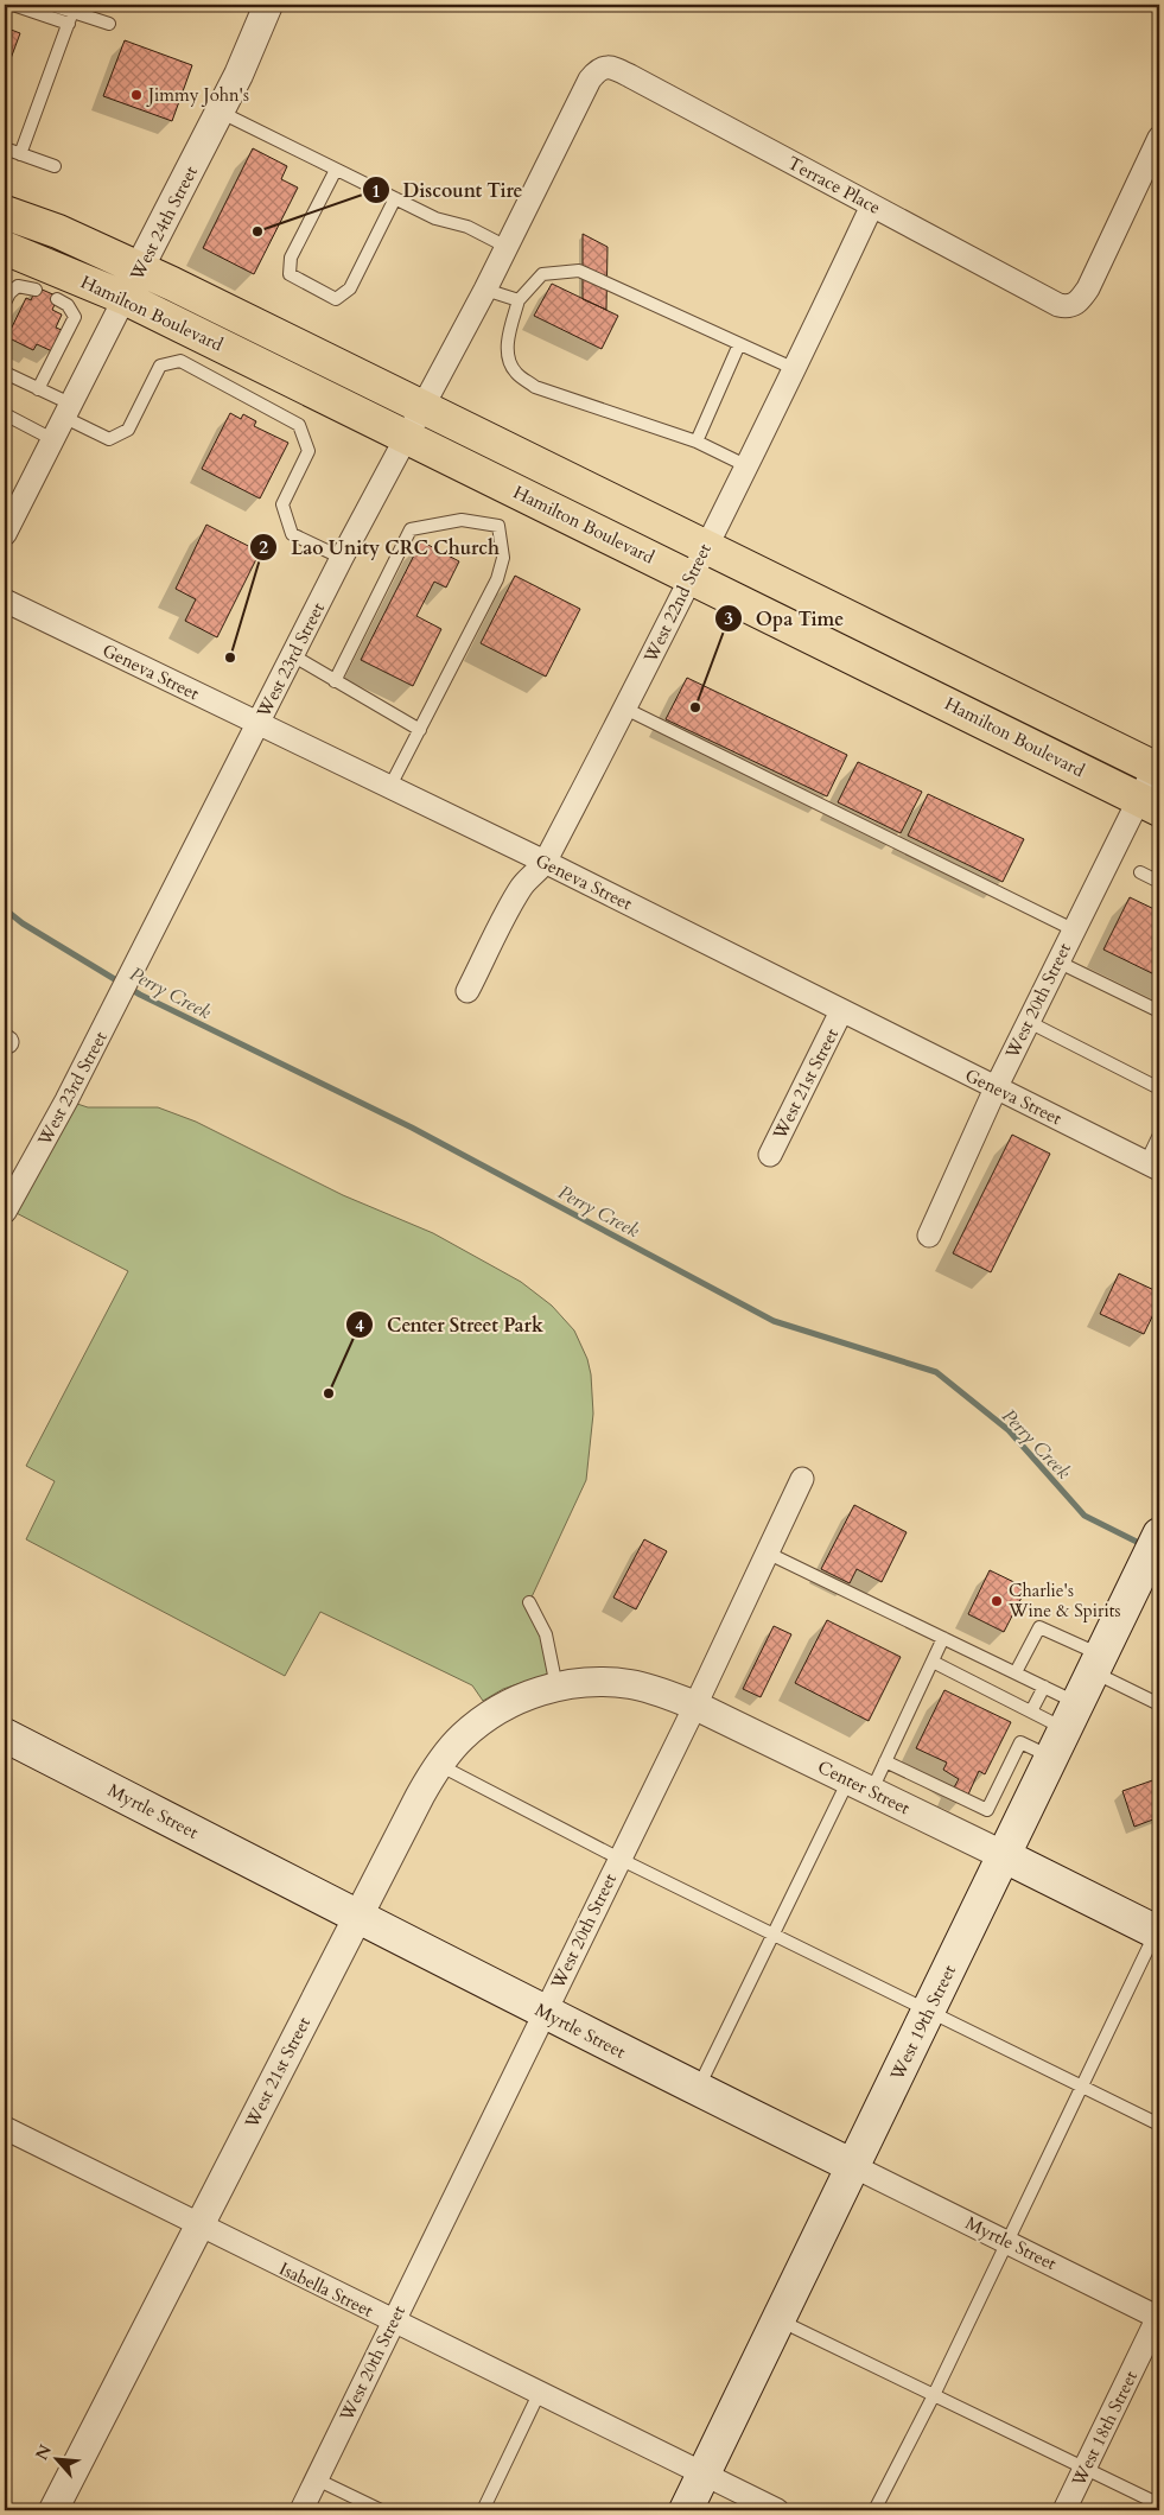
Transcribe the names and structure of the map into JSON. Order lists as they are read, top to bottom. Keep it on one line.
{"streets":{"main road":["Hamilton Boulevard","Center Street","Myrtle Street","West 19th Street"],"street":["Terrace Place","West 24th Street","West 22nd Street","West 23rd Street","Geneva Street","West 20th Street","West 21st Street","Isabella Street","West 18th Street"]},"crossings":[["Terrace Place","West 22nd Street"],["Terrace Place","West 23rd Street"],["West 24th Street","Hamilton Boulevard"],["Hamilton Boulevard","West 22nd Street"],["Hamilton Boulevard","West 23rd Street"],["Hamilton Boulevard","West 20th Street"],["West 22nd Street","Geneva Street"],["West 23rd Street","Geneva Street"],["Geneva Street","West 20th Street"],["Geneva Street","West 21st Street"],["West 20th Street","Center Street"],["West 20th Street","Myrtle Street"],["West 20th Street","Isabella Street"],["West 21st Street","Center Street"],["West 21st Street","Myrtle Street"],["West 21st Street","Isabella Street"],["Center Street","West 19th Street"],["Myrtle Street","West 19th Street"],["Myrtle Street","West 18th Street"],["West 19th Street","Isabella Street"]],"water":["Perry Creek"],"places":["Jimmy John's","Discount Tire","Lao Unity CRC Church","Opa Time","Center Street Park","Charlie's Wine & Spirits"],"north":"top left"}
